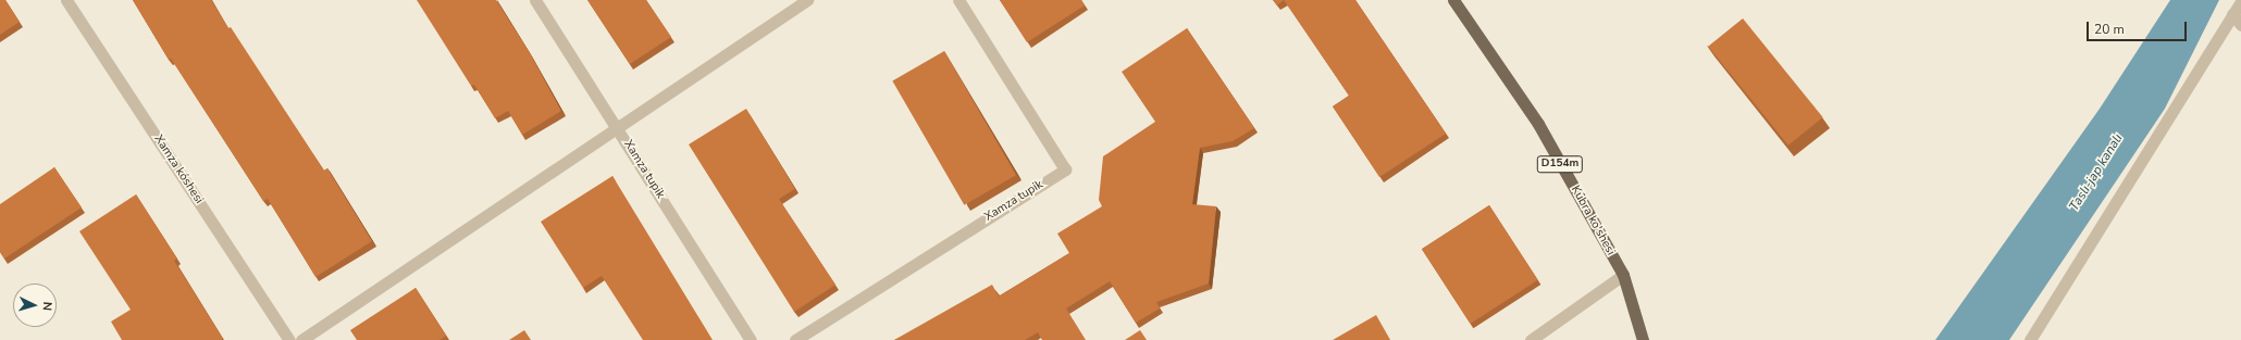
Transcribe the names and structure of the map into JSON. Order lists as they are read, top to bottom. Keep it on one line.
{"streets":{"main road":["D154m","Kubra ko'shesi"],"street":["Xamza kóshesi","Xamza tupik"]},"water":["Taslı-jap kanalı"],"scale_bar":"20 m","north":"right"}
